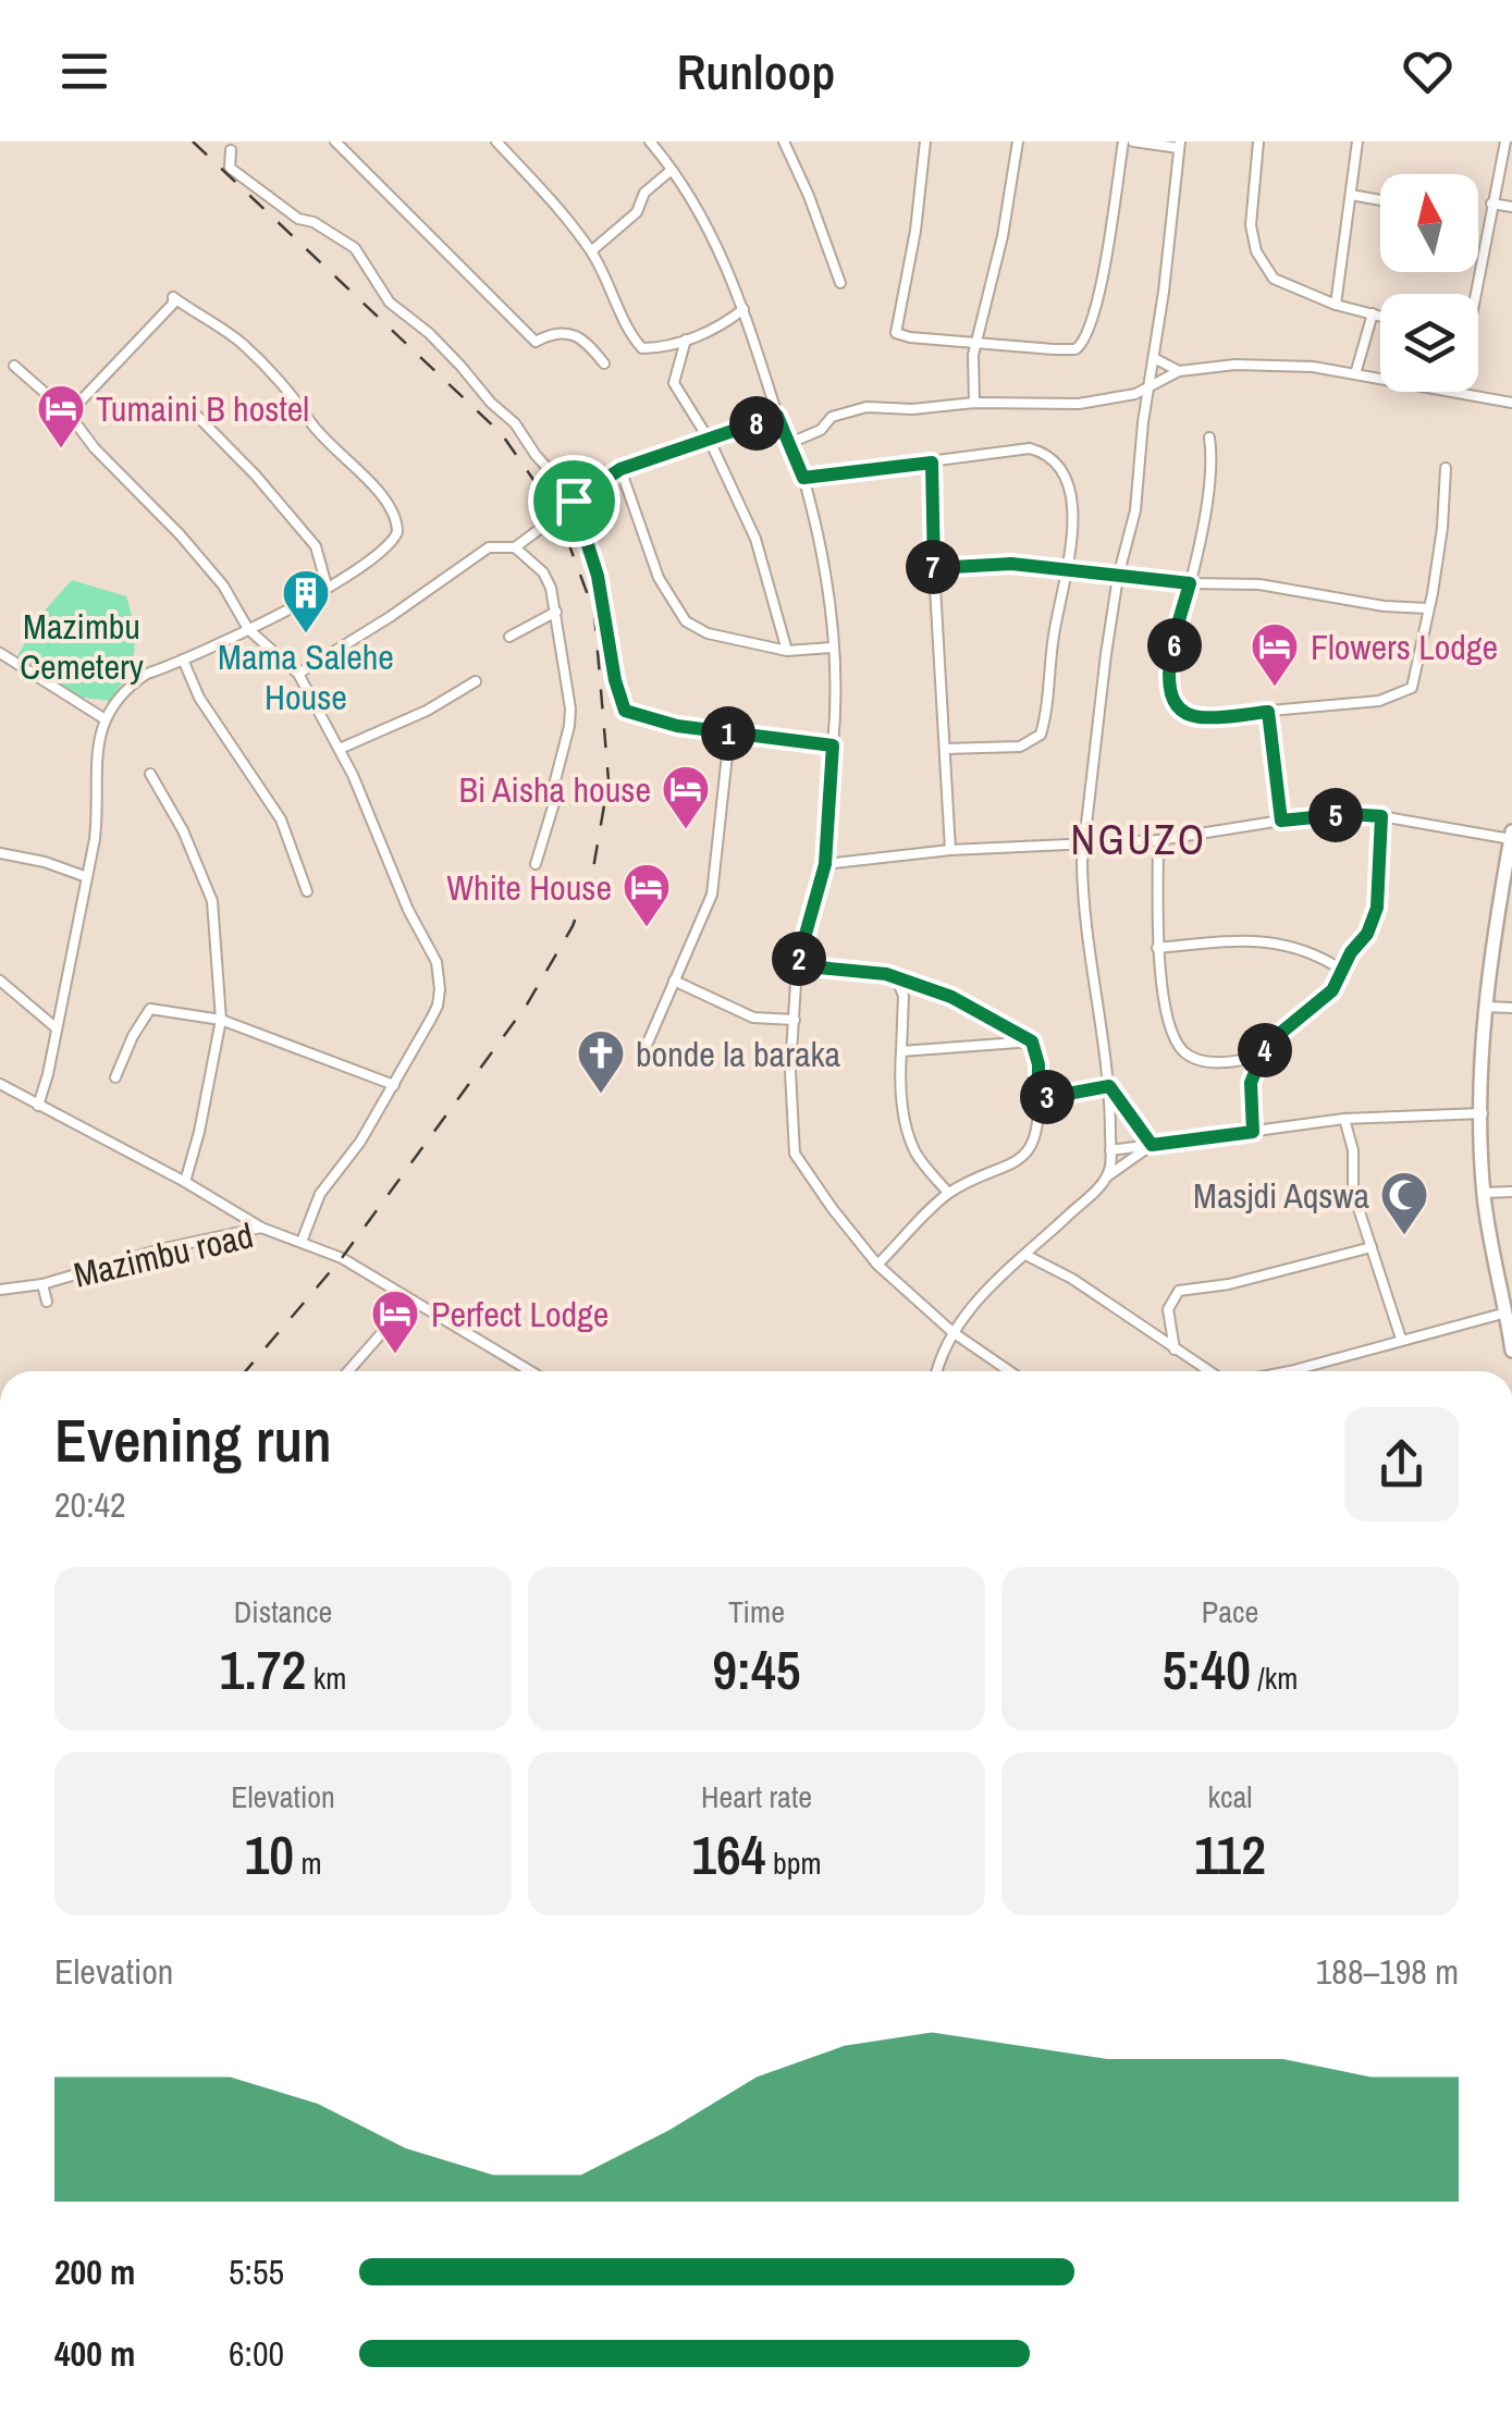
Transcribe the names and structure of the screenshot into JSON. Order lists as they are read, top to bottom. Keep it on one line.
{"streets":{"street":["Mazimbu road"]},"districts":["NGUZO"],"parks":["Mazimbu Cemetery"],"places":{"hotel":["Tumaini B hostel","Flowers Lodge","Bi Aisha house","White House","Perfect Lodge"],"building":["Mama Salehe House"],"church":["bonde la baraka"],"mosque":["Masjdi Aqswa"]},"north":"top","page":{"header":"Runloop","pins":["8","7","6","1","5","2","4","3"],"heading":["Evening run","20:42"],"stats":[["Distance","1.72 km"],["Time","9:45"],["Pace","5:40 /km"],["Elevation","10 m"],["Heart rate","164 bpm"],["kcal","112"]],"chart":["Elevation","188–198 m"],"list":[{"name":"200 m","note":"5:55"},{"name":"400 m","note":"6:00"}]}}
